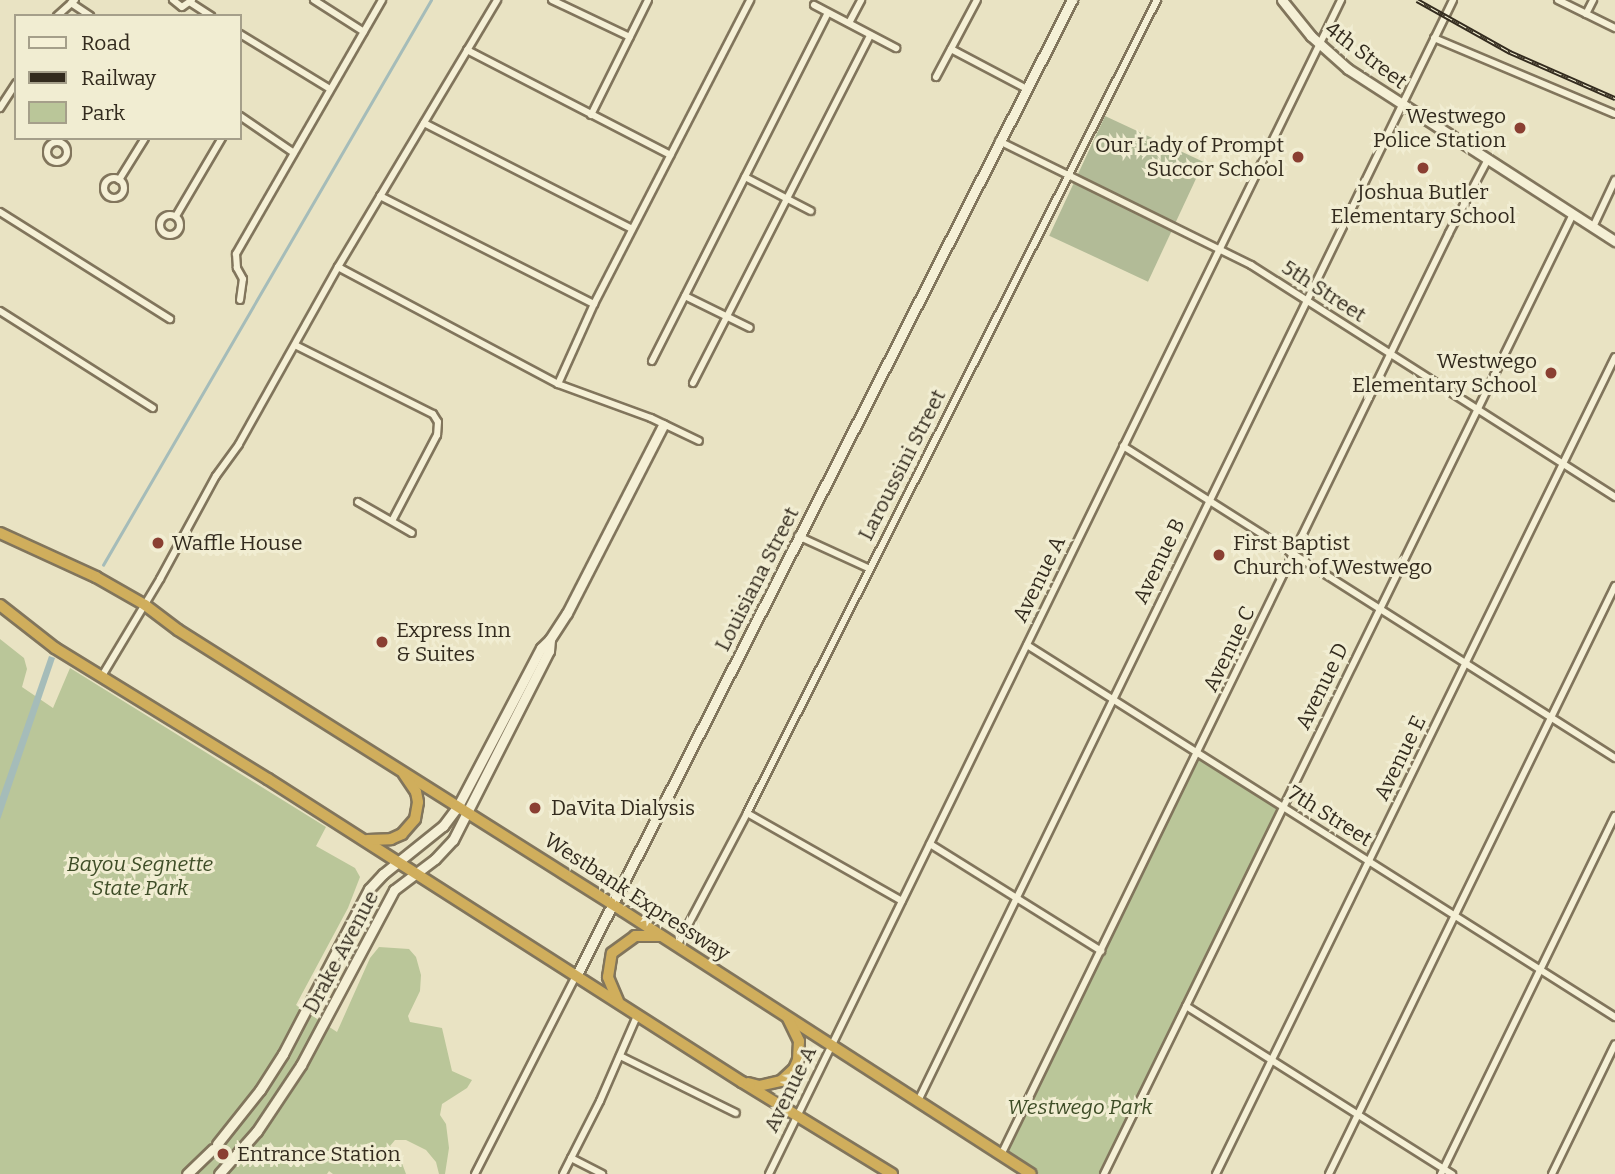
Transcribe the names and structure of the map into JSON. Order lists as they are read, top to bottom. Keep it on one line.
{"streets":{"highway":["Westbank Expressway"],"main road":["4th Street","Louisiana Street","Drake Avenue"],"street":["5th Street","Laroussini Street","Avenue B","Avenue A","Avenue C","Avenue D","Avenue E","7th Street"]},"crossings":[["4th Street","Avenue B"],["4th Street","Avenue A"],["4th Street","Avenue C"],["4th Street","Avenue D"],["5th Street","Laroussini Street"],["5th Street","Avenue B"],["5th Street","Louisiana Street"],["5th Street","Avenue A"],["5th Street","Avenue C"],["5th Street","Avenue D"],["5th Street","Avenue E"],["Laroussini Street","Westbank Expressway"],["Avenue B","7th Street"],["Avenue B","Westbank Expressway"],["Louisiana Street","Westbank Expressway"],["Avenue A","7th Street"],["Avenue A","Westbank Expressway"],["Avenue C","7th Street"],["Avenue C","Westbank Expressway"],["Avenue D","7th Street"],["Avenue E","7th Street"],["Westbank Expressway","Drake Avenue"]],"parks":["Bayou Segnette State Park","Westwego Park"],"places":["Westwego Police Station","Our Lady of Prompt Succor School","Joshua Butler Elementary School","Westwego Elementary School","Waffle House","First Baptist Church of Westwego","Express Inn & Suites","DaVita Dialysis","Entrance Station"],"legend":["Road","Railway","Park"]}
